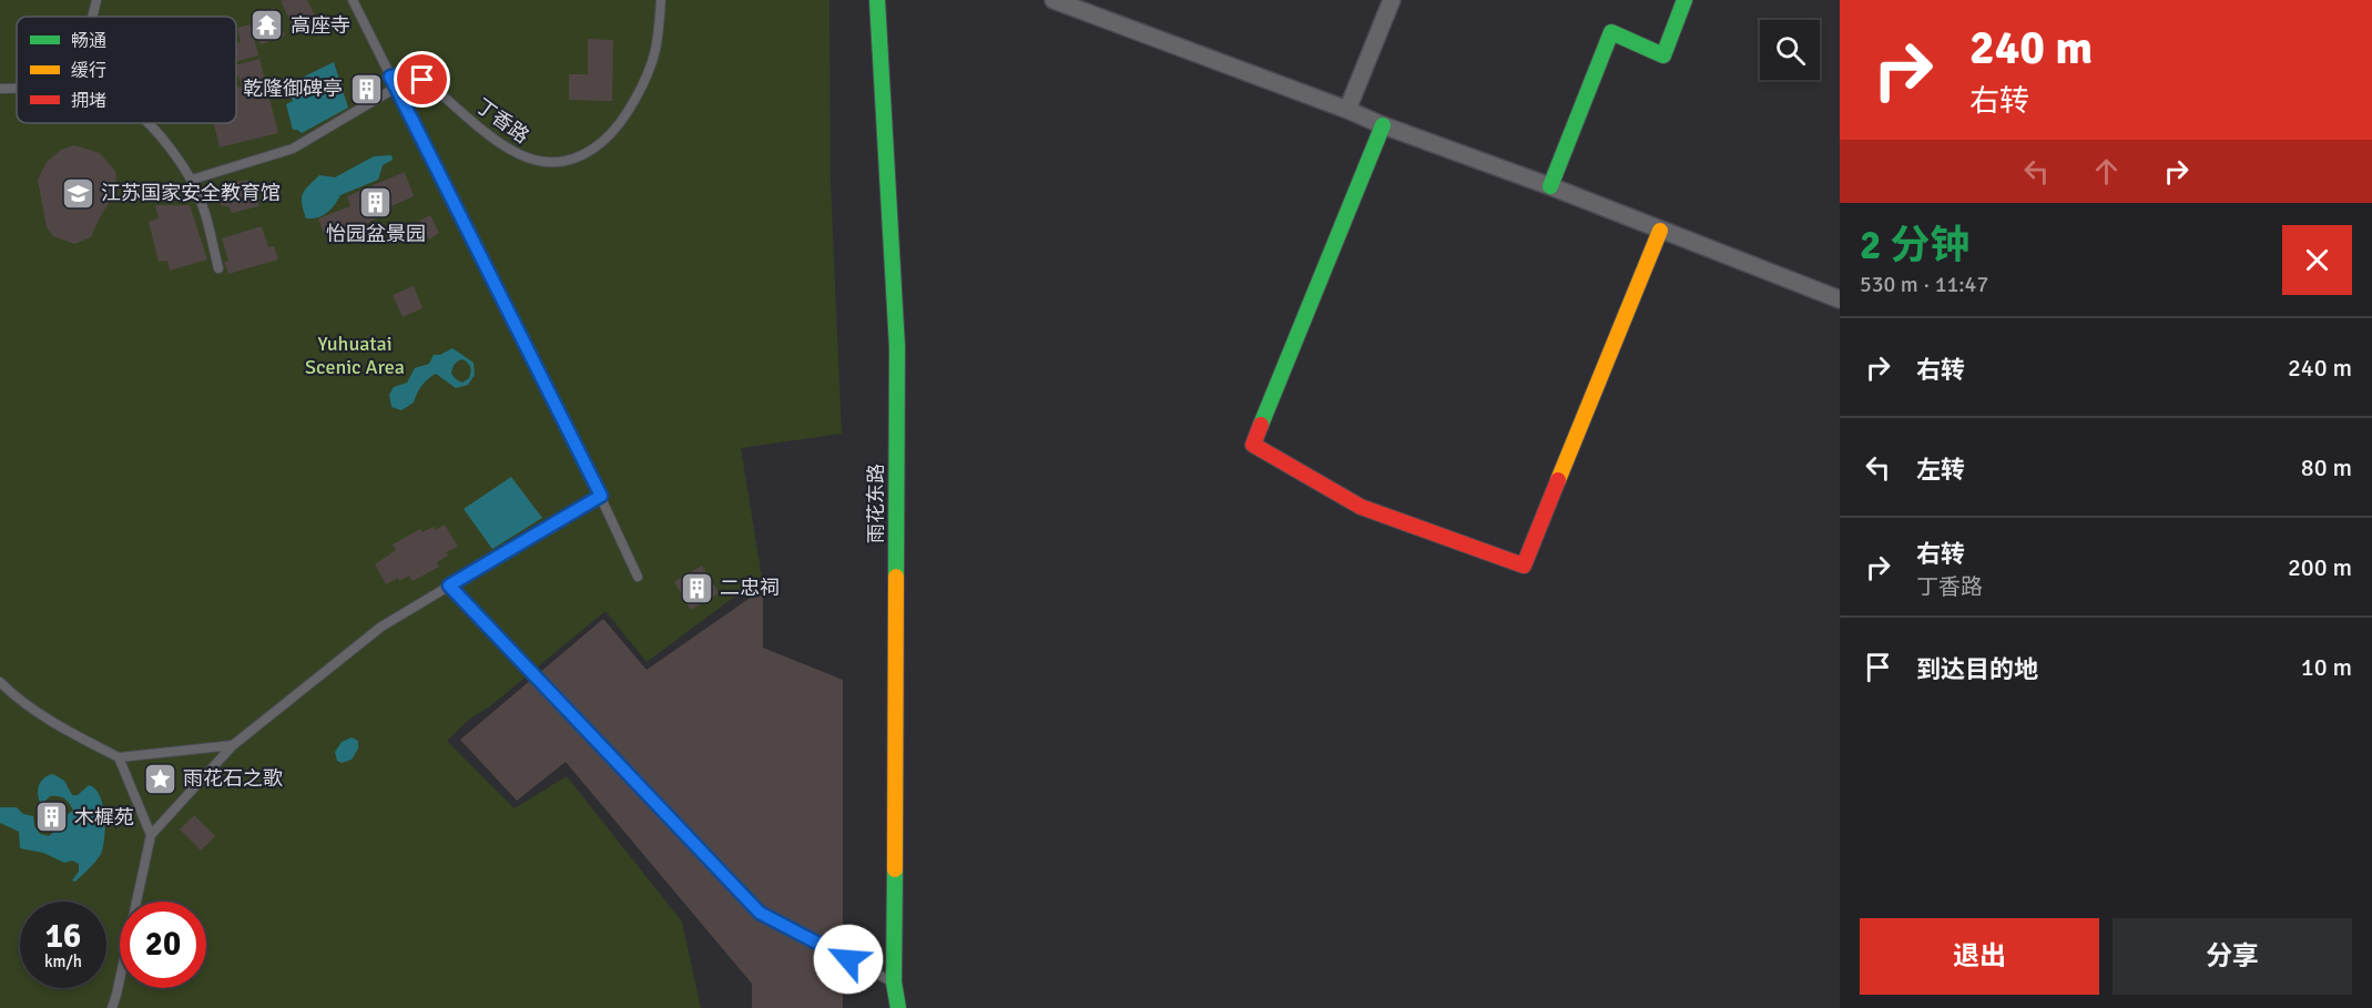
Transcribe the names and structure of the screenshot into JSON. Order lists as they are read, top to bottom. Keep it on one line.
{"streets":{"street":["雨花东路"],"lane":["丁香路"]},"parks":["Yuhuatai Scenic Area"],"places":{"temple":["高座寺"],"building":["乾隆御碑亭","怡园盆景园","二忠祠","木樨苑"],"school or university":["江苏国家安全教育馆"],"place":["雨花石之歌"]},"legend":["畅通","缓行","拥堵"],"page":{"turn":["240 m","右转"],"heading":["2 分钟","530 m · 11:47"],"list":[{"name":"右转","value":"240 m"},{"name":"左转","value":"80 m"},{"name":"右转","note":"丁香路","value":"200 m"},{"name":"到达目的地","value":"10 m"}],"speed":"16 km/h","limit":"20","buttons":["退出","分享"]}}
